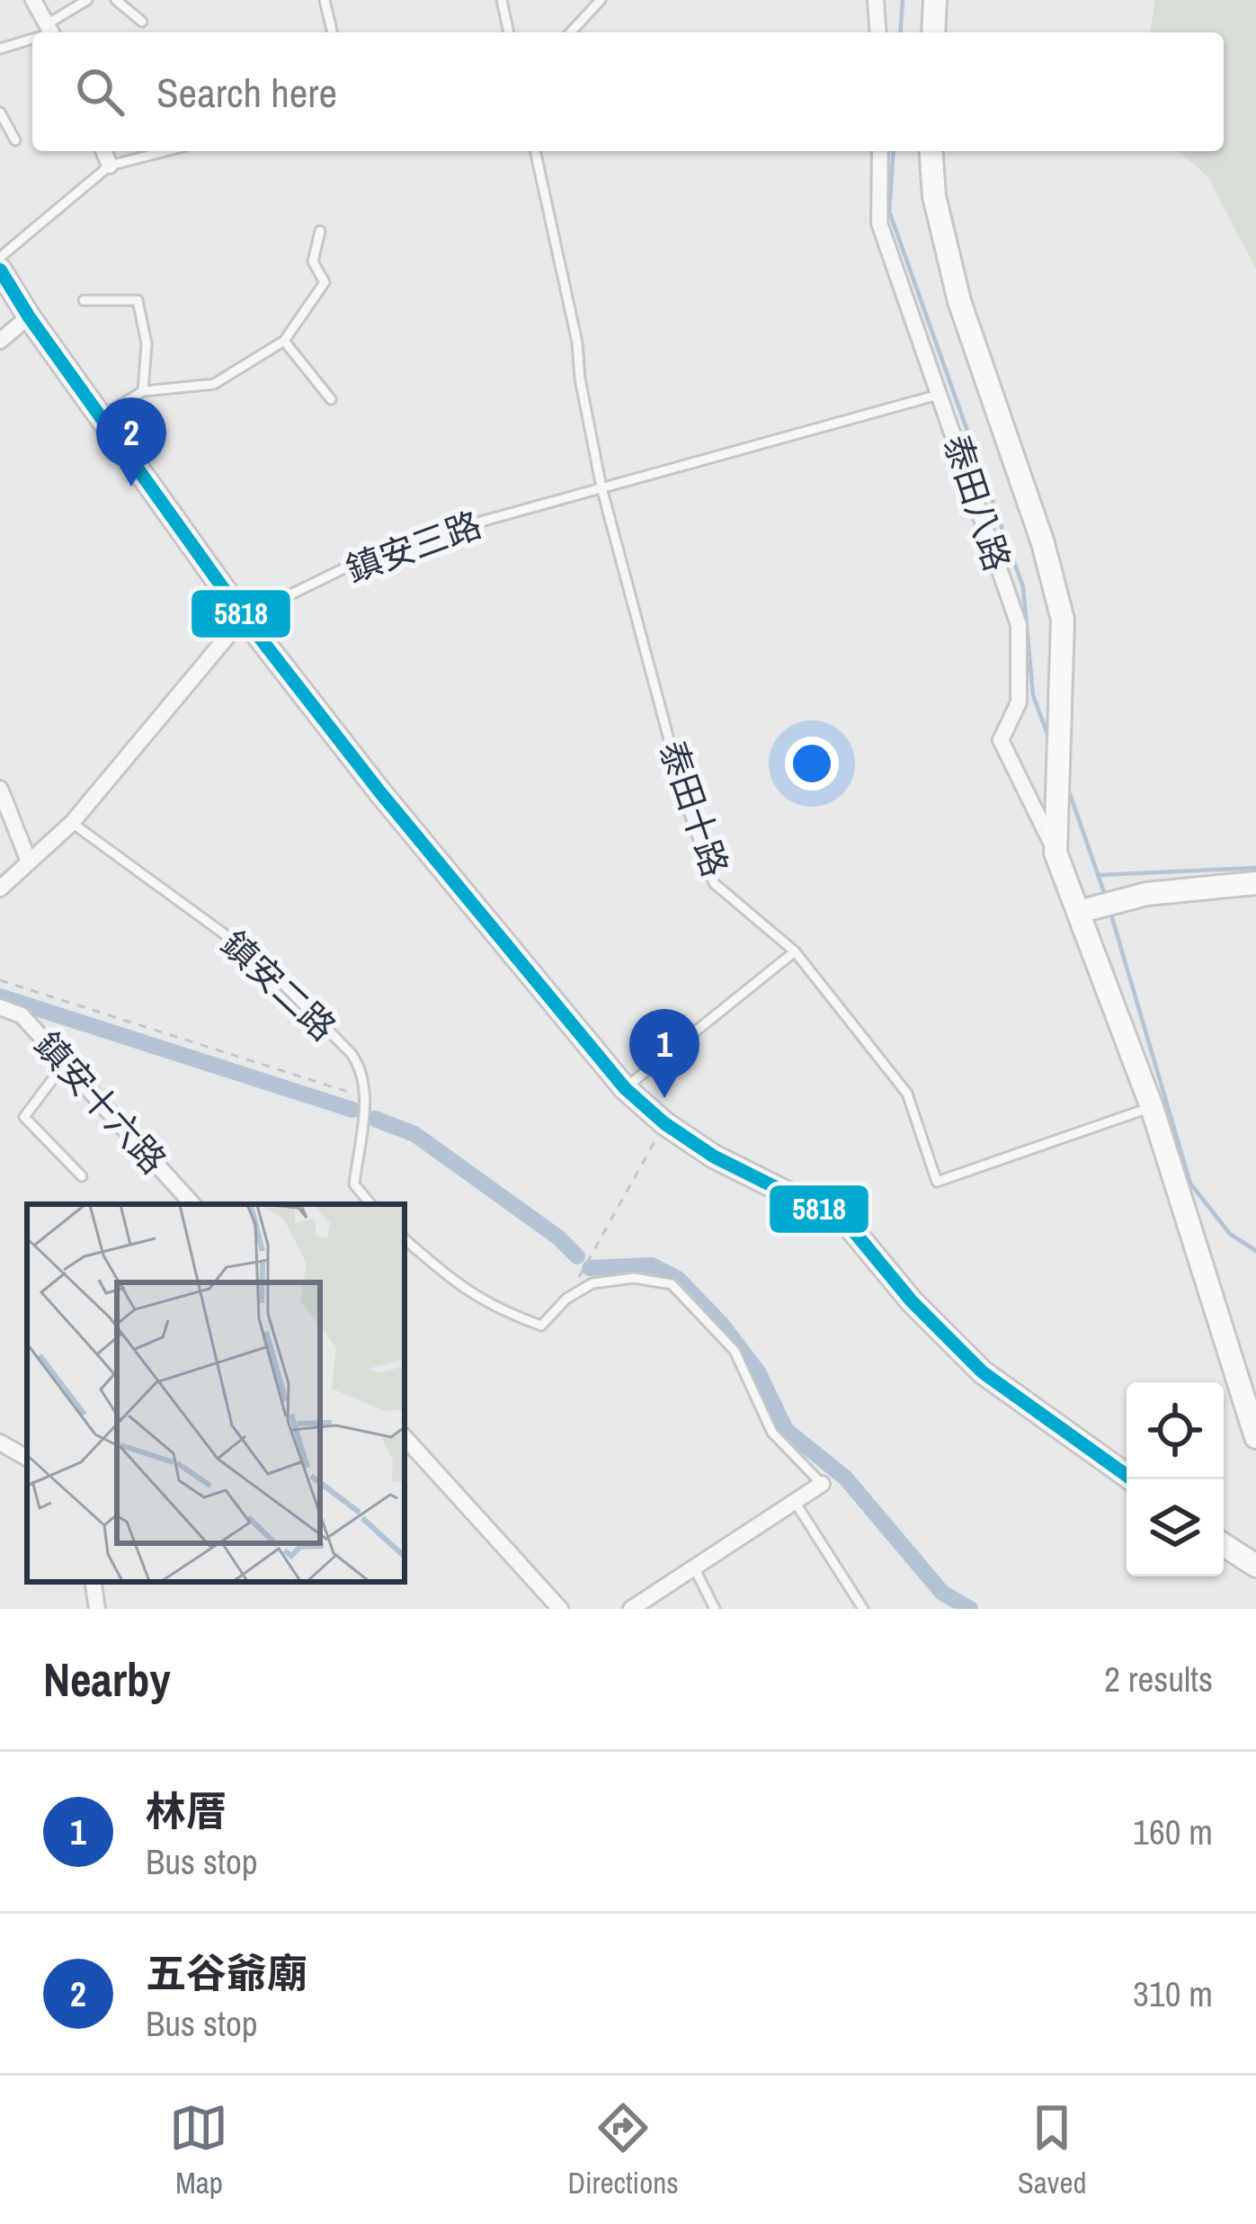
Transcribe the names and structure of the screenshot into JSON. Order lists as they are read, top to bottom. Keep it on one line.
{"streets":{"street":["泰田八路","鎮安三路","鎮安十六路"],"lane":["泰田十路","鎮安二路"]},"crossings":[["泰田八路","鎮安三路"],["鎮安三路","泰田十路"],["鎮安三路","鎮安二路"]],"lines":["transit line 5818"],"page":{"search":"Search here","pins":["2","1"],"heading":["Nearby","2 results"],"list":[{"mark":"1","name":"林厝","note":"Bus stop","value":"160 m"},{"mark":"2","name":"五谷爺廟","note":"Bus stop","value":"310 m"}],"nav":["Map","Directions","Saved"]}}
